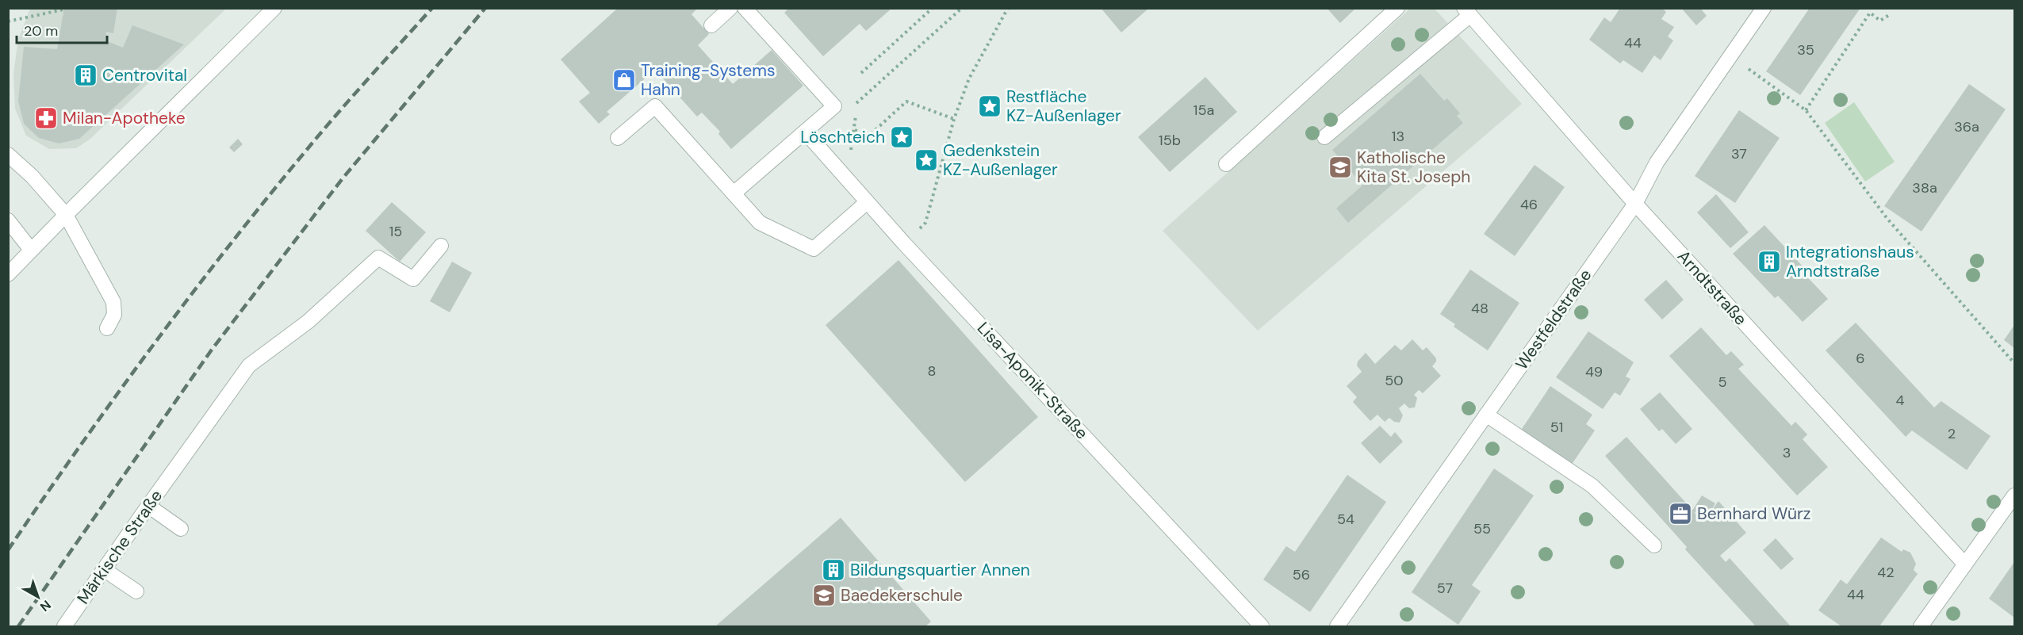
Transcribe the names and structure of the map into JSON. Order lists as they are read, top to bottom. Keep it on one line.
{"streets":{"street":["Arndtstraße","Westfeldstraße","Lisa-Aponik-Straße","Märkische Straße"]},"crossings":[["Arndtstraße","Westfeldstraße"]],"places":{"building":["Centrovital","Integrationshaus Arndtstraße","Bildungsquartier Annen"],"shop":["Training-Systems Hahn"],"place":["Restfläche KZ-Außenlager","Löschteich","Gedenkstein KZ-Außenlager"],"pharmacy":["Milan-Apotheke"],"school or university":["Katholische Kita St. Joseph","Baedekerschule"],"office":["Bernhard Würz"]},"house_numbers":["44","35","15a","36a","13","15b","37","38a","46","15","48","6","8","49","50","5","4","51","2","3","54","55","42","56","57","44"],"scale_bar":"20 m","north":"bottom right"}
